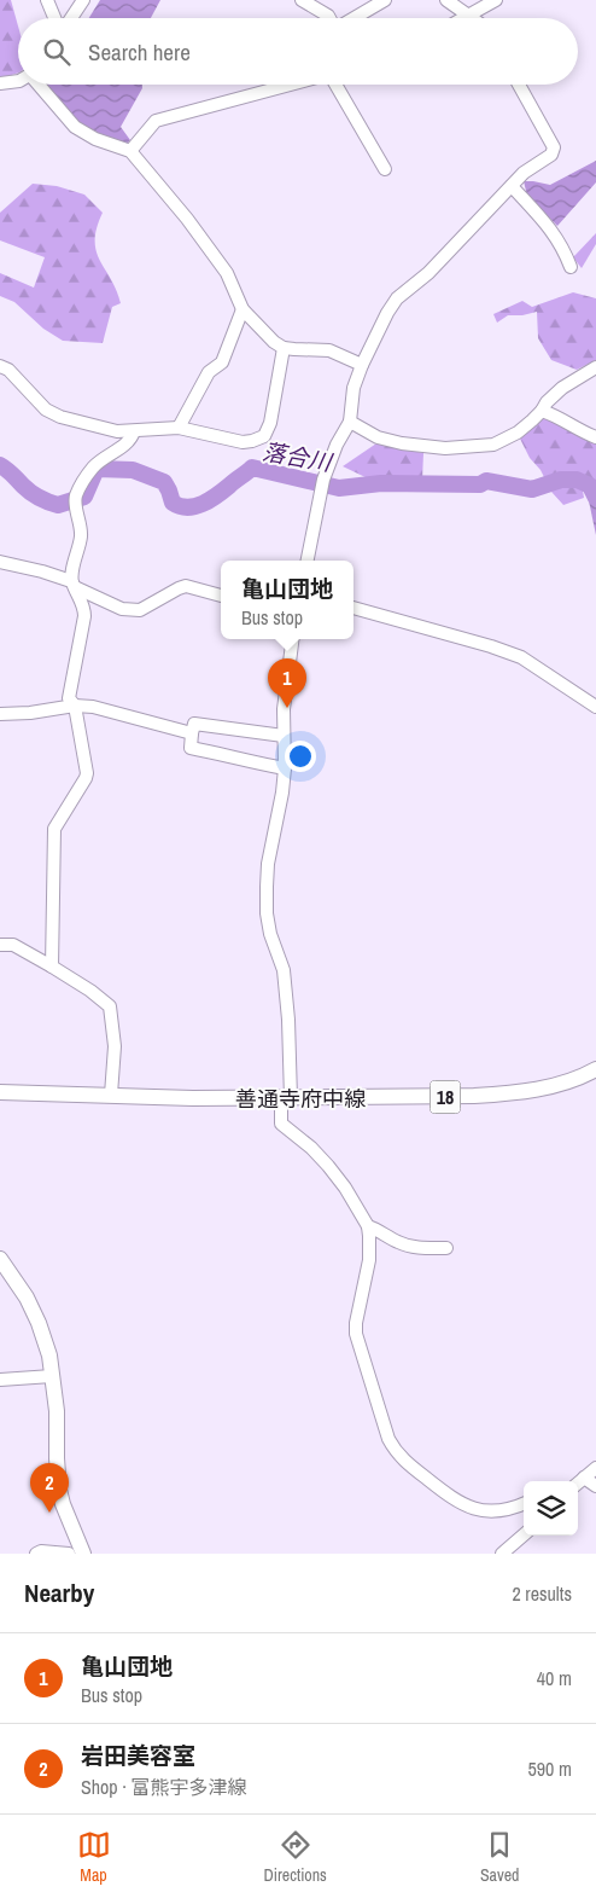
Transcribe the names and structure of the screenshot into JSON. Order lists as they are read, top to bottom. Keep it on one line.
{"streets":{"main road":["18","善通寺府中線"]},"water":["落合川"],"page":{"search":"Search here","popup":["亀山団地","Bus stop"],"pins":["1","2"],"heading":["Nearby","2 results"],"list":[{"mark":"1","name":"亀山団地","note":"Bus stop","value":"40 m"},{"mark":"2","name":"岩田美容室","note":"Shop · 富熊宇多津線","value":"590 m"}],"nav":["Map","Directions","Saved"]}}
